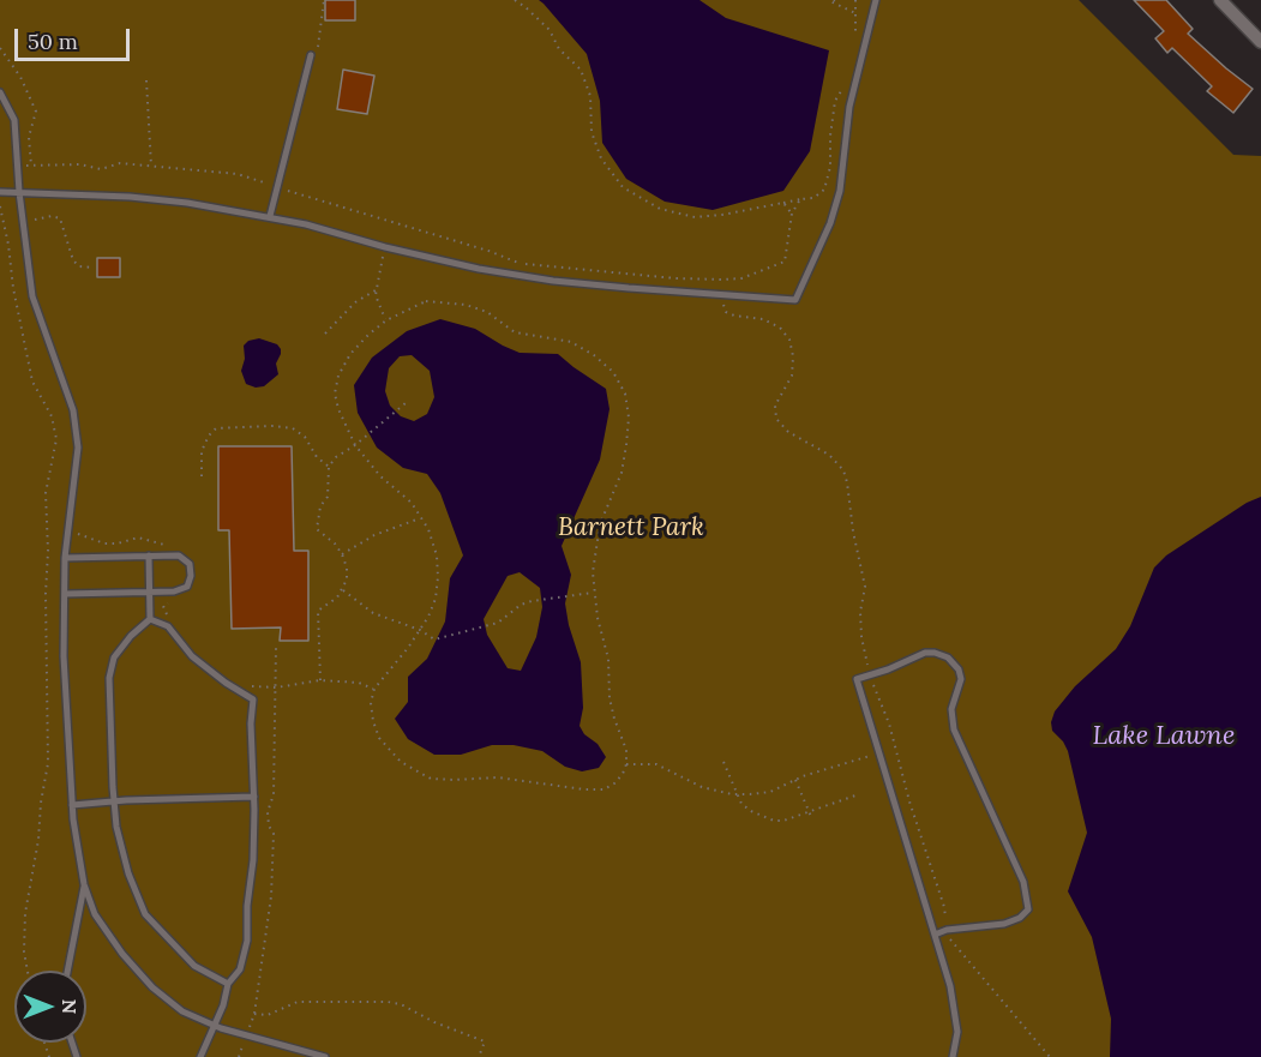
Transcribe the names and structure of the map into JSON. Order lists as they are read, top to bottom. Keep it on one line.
{"water":["Lake Lawne"],"parks":["Barnett Park"],"scale_bar":"50 m","north":"right"}
